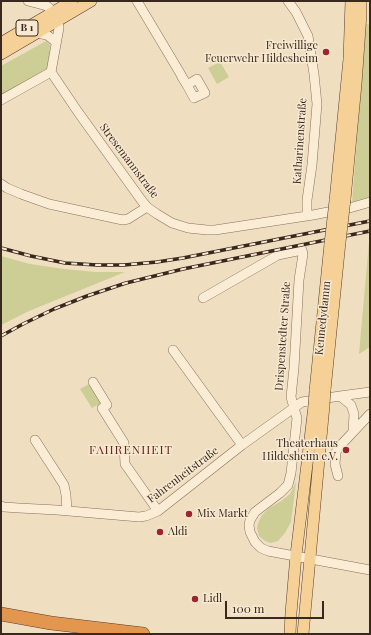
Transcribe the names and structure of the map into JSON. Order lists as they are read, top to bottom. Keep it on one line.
{"streets":{"main road":["B 1","Kennedydamm"],"street":["Katharinenstraße","Stresemannstraße","Drispenstedter Straße","Fahrenheitstraße"]},"crossings":[["Katharinenstraße","Stresemannstraße"],["Kennedydamm","Drispenstedter Straße"],["Drispenstedter Straße","Fahrenheitstraße"]],"districts":["FAHRENHEIT"],"places":["Freiwillige Feuerwehr Hildesheim","Theaterhaus Hildesheim e.V.","Mix Markt","Aldi","Lidl"],"scale_bar":"100 m"}
